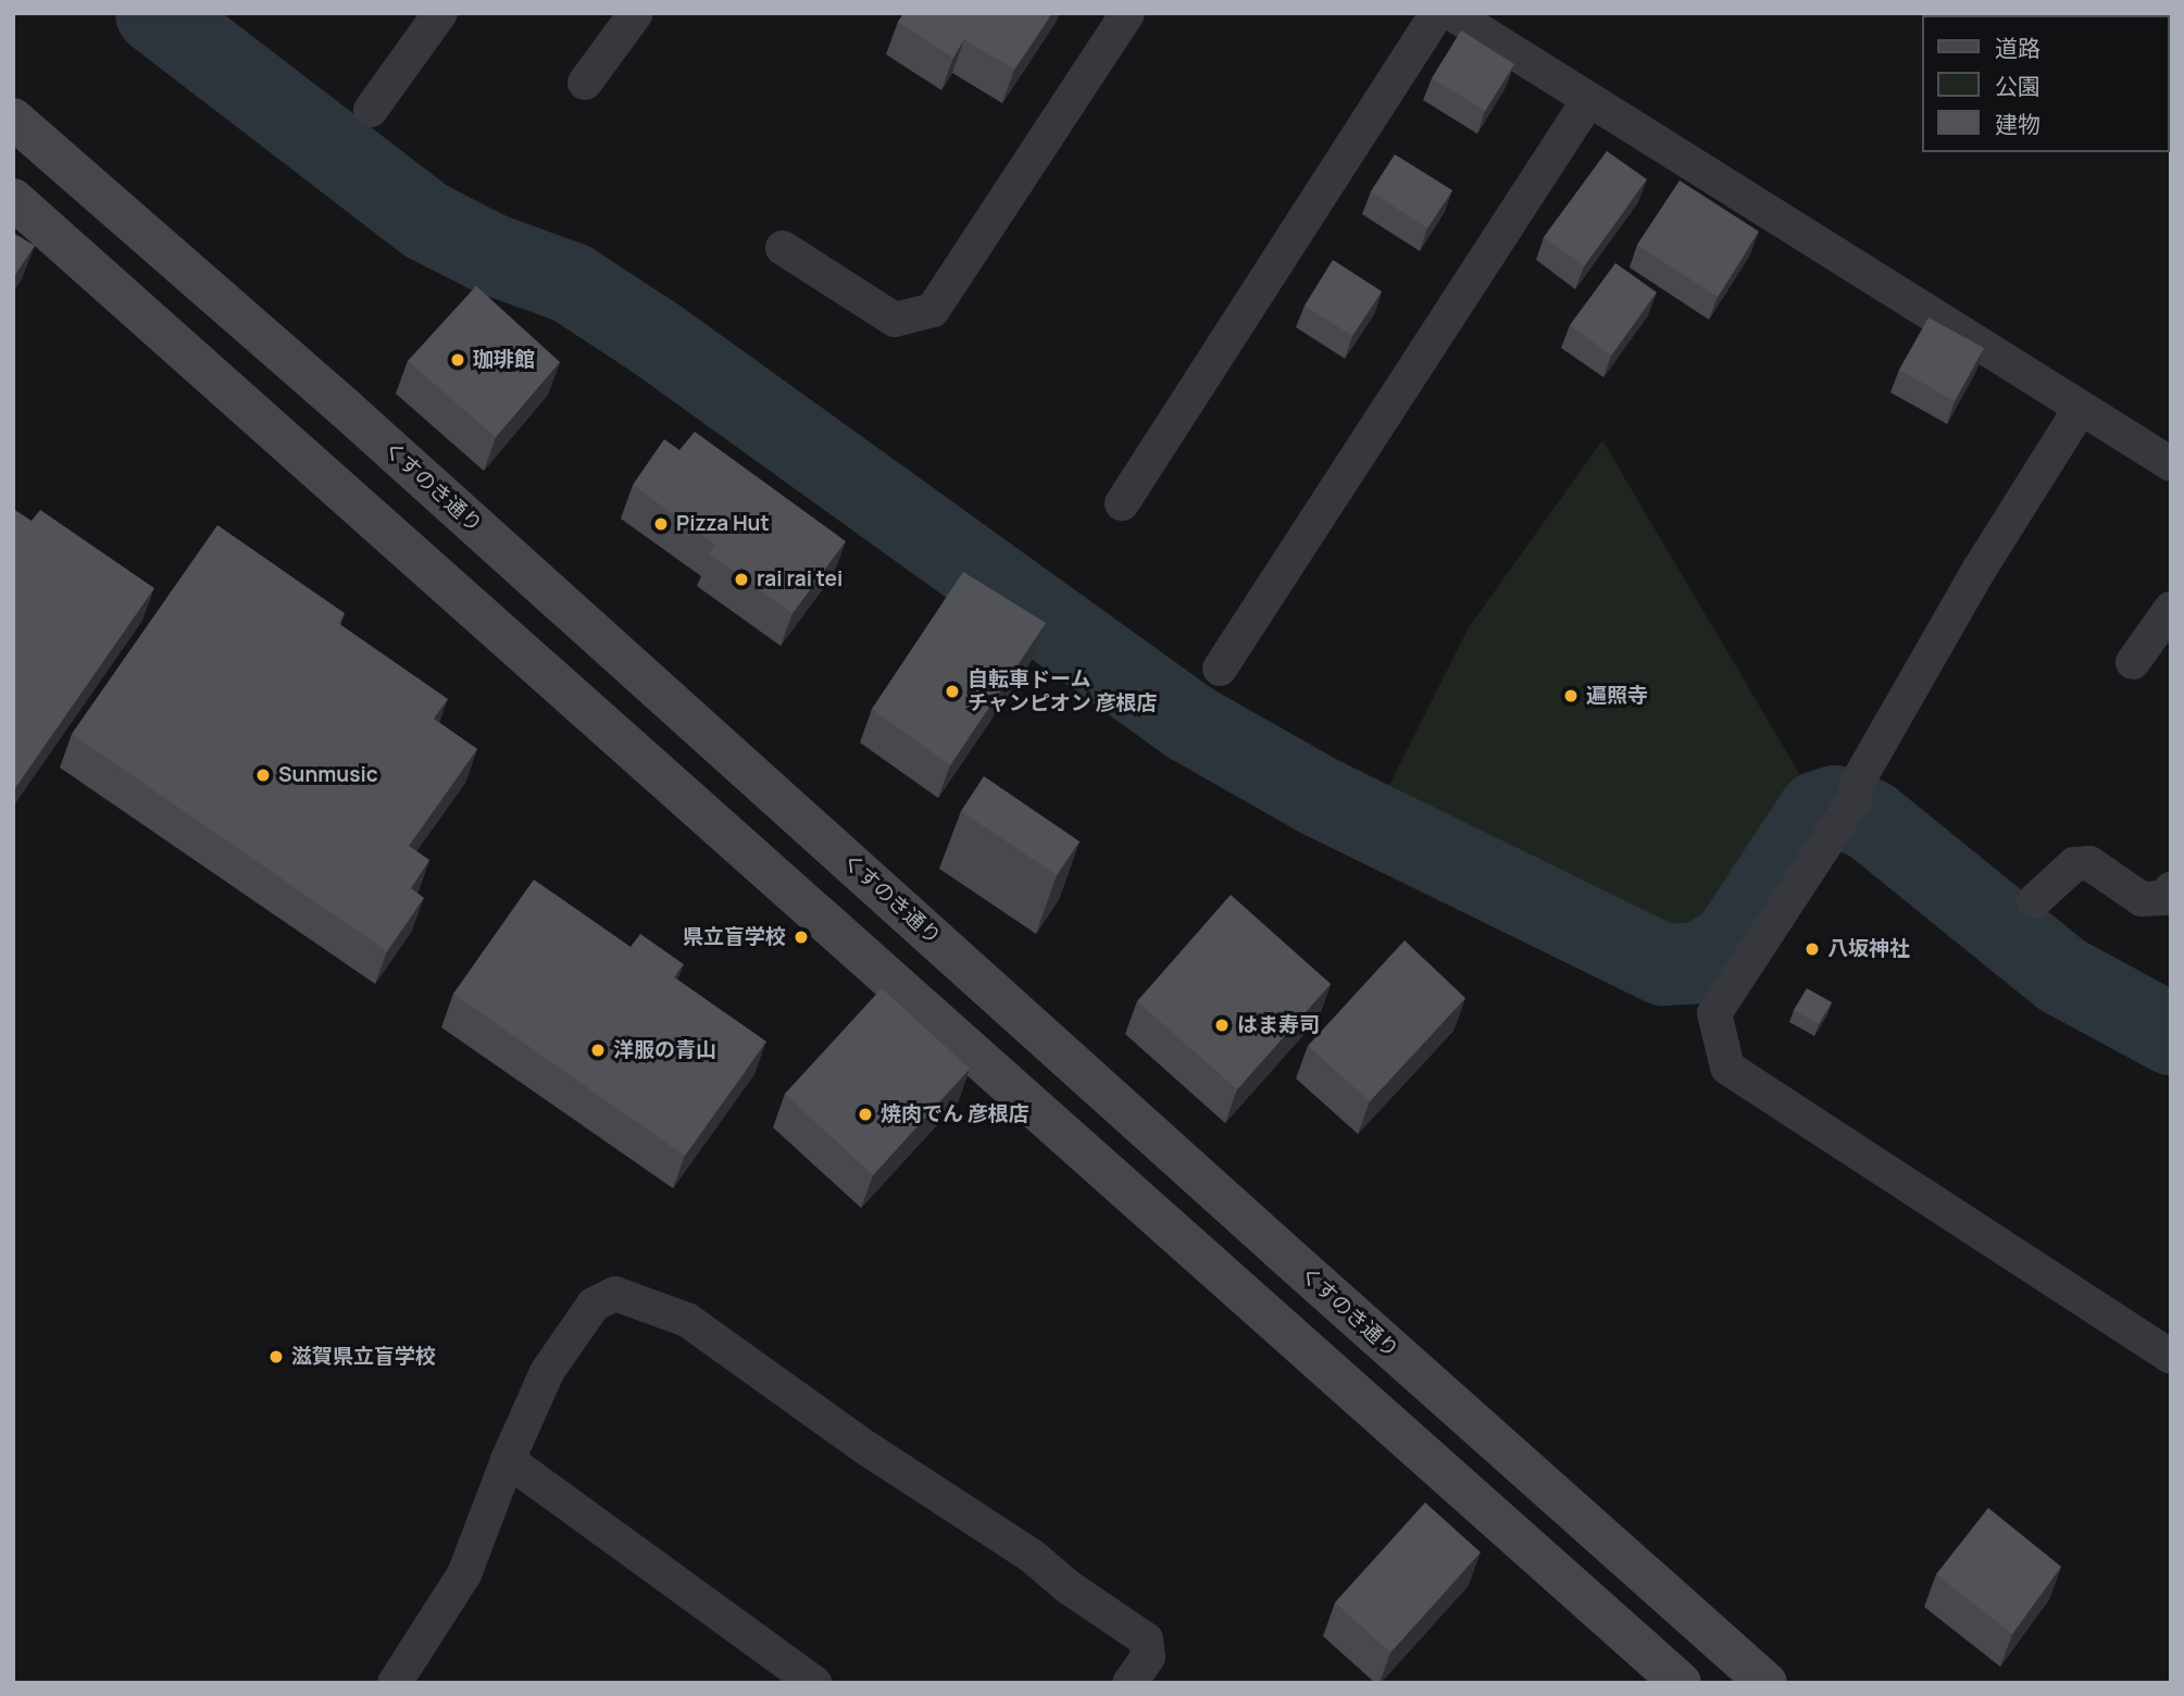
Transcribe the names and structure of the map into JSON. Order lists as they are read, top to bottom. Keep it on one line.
{"streets":{"main road":["くすのき通り"]},"places":["珈琲館","Pizza Hut","rai rai tei","自転車ドーム チャンピオン 彦根店","遍照寺","Sunmusic","県立盲学校","八坂神社","はま寿司","洋服の青山","焼肉でん 彦根店","滋賀県立盲学校"],"legend":["道路","公園","建物"]}
